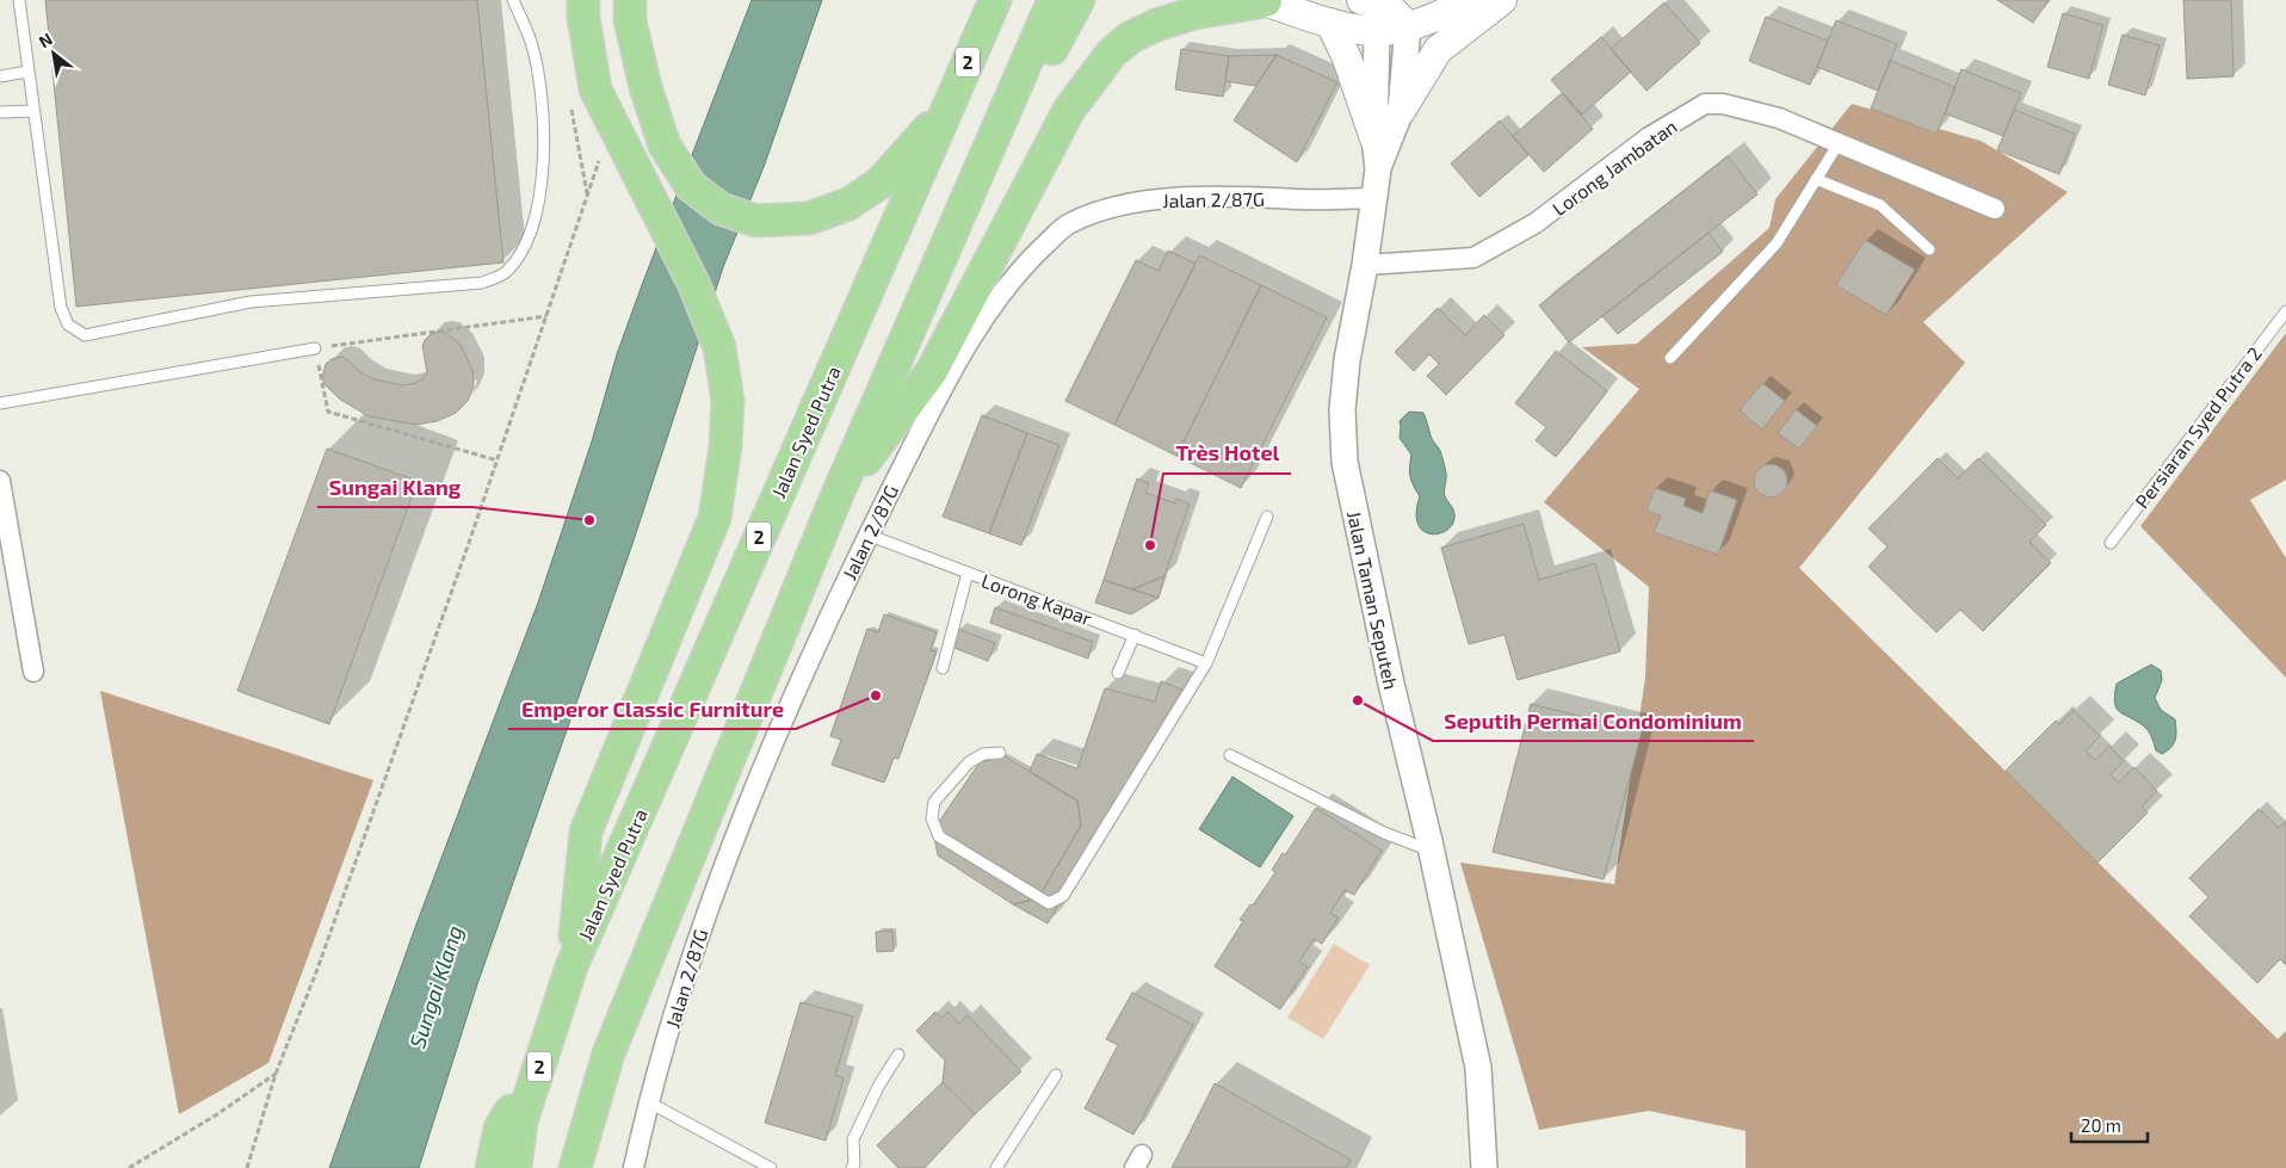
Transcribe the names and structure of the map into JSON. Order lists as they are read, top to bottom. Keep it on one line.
{"streets":{"main road":["2","Jalan Syed Putra"],"street":["Lorong Jambatan","Jalan 2/87G","Jalan Taman Seputeh"],"lane":["Persiaran Syed Putra 2","Lorong Kapar"]},"crossings":[["Lorong Jambatan","Jalan Taman Seputeh"],["Jalan 2/87G","Lorong Kapar"],["Jalan 2/87G","Jalan Taman Seputeh"]],"water":["Sungai Klang"],"places":["Sungai Klang","Très Hotel","Emperor Classic Furniture","Seputih Permai Condominium"],"scale_bar":"20 m","north":"top left"}
